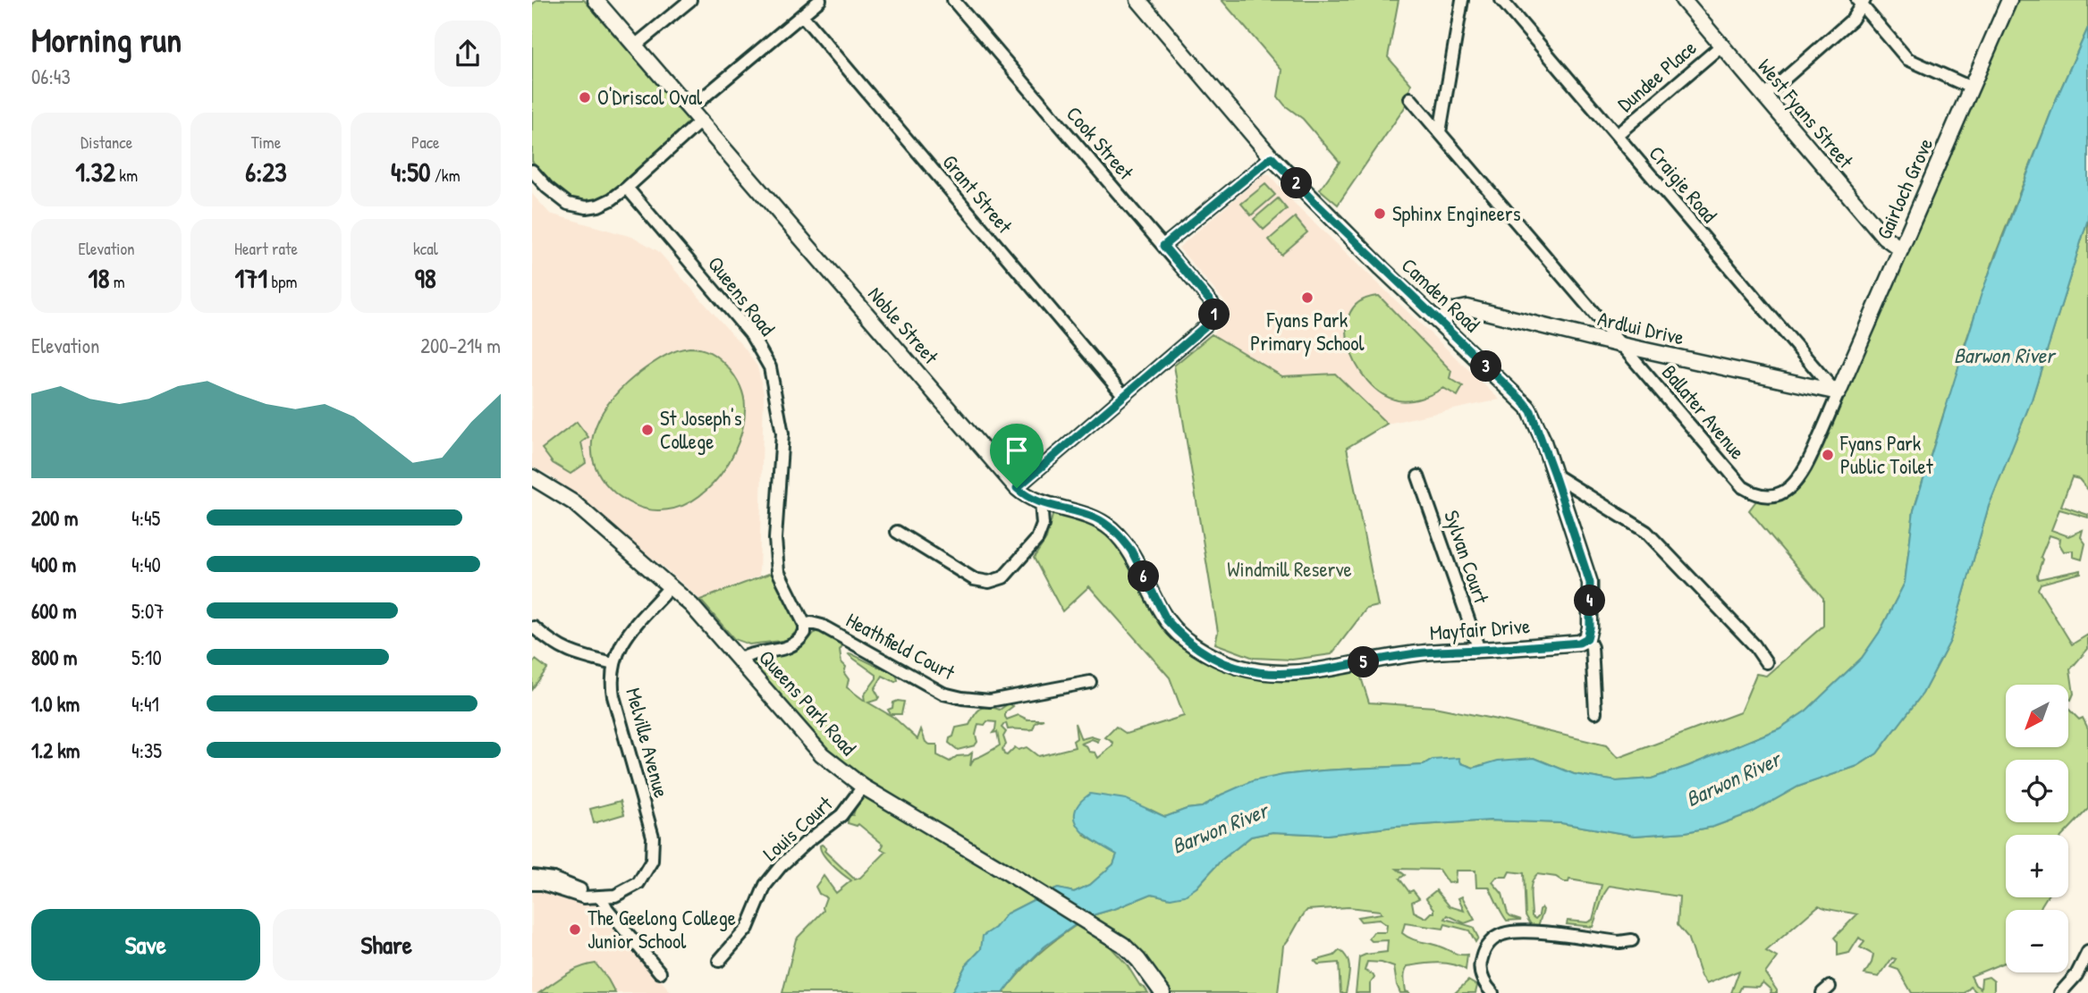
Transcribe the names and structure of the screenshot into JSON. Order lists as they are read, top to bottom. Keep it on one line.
{"streets":{"street":["Dundee Place","West Fyans Street","Cook Street","Craigie Road","Gairloch Grove","Grant Street","Camden Road","Queens Road","Noble Street","Ardlui Drive","Ballater Avenue","Sylvan Court","Mayfair Drive","Heathfield Court","Queens Park Road","Melville Avenue","Louis Court"]},"crossings":[["Dundee Place","West Fyans Street"],["Dundee Place","Craigie Road"],["West Fyans Street","Gairloch Grove"],["Cook Street","Grant Street"],["Craigie Road","Gairloch Grove"],["Craigie Road","Ardlui Drive"],["Craigie Road","Ballater Avenue"],["Gairloch Grove","Ardlui Drive"],["Gairloch Grove","Ballater Avenue"],["Camden Road","Ardlui Drive"],["Camden Road","Mayfair Drive"],["Queens Road","Heathfield Court"],["Noble Street","Mayfair Drive"],["Ardlui Drive","Ballater Avenue"],["Sylvan Court","Mayfair Drive"],["Queens Park Road","Melville Avenue"],["Queens Park Road","Louis Court"]],"water":["Barwon River"],"parks":["Windmill Reserve"],"places":["O'Driscol Oval","Sphinx Engineers","Fyans Park Primary School","St Joseph's College","Fyans Park Public Toilet","The Geelong College Junior School"],"north":"bottom left","page":{"heading":["Morning run","06:43"],"stats":[["Distance","1.32 km"],["Time","6:23"],["Pace","4:50 /km"],["Elevation","18 m"],["Heart rate","171 bpm"],["kcal","98"]],"pins":["2","1","3","6","4","5"],"chart":["Elevation","200–214 m"],"list":[{"name":"200 m","note":"4:45"},{"name":"400 m","note":"4:40"},{"name":"600 m","note":"5:07"},{"name":"800 m","note":"5:10"},{"name":"1.0 km","note":"4:41"},{"name":"1.2 km","note":"4:35"}],"map_buttons":["+","−"],"buttons":["Save","Share"]}}
